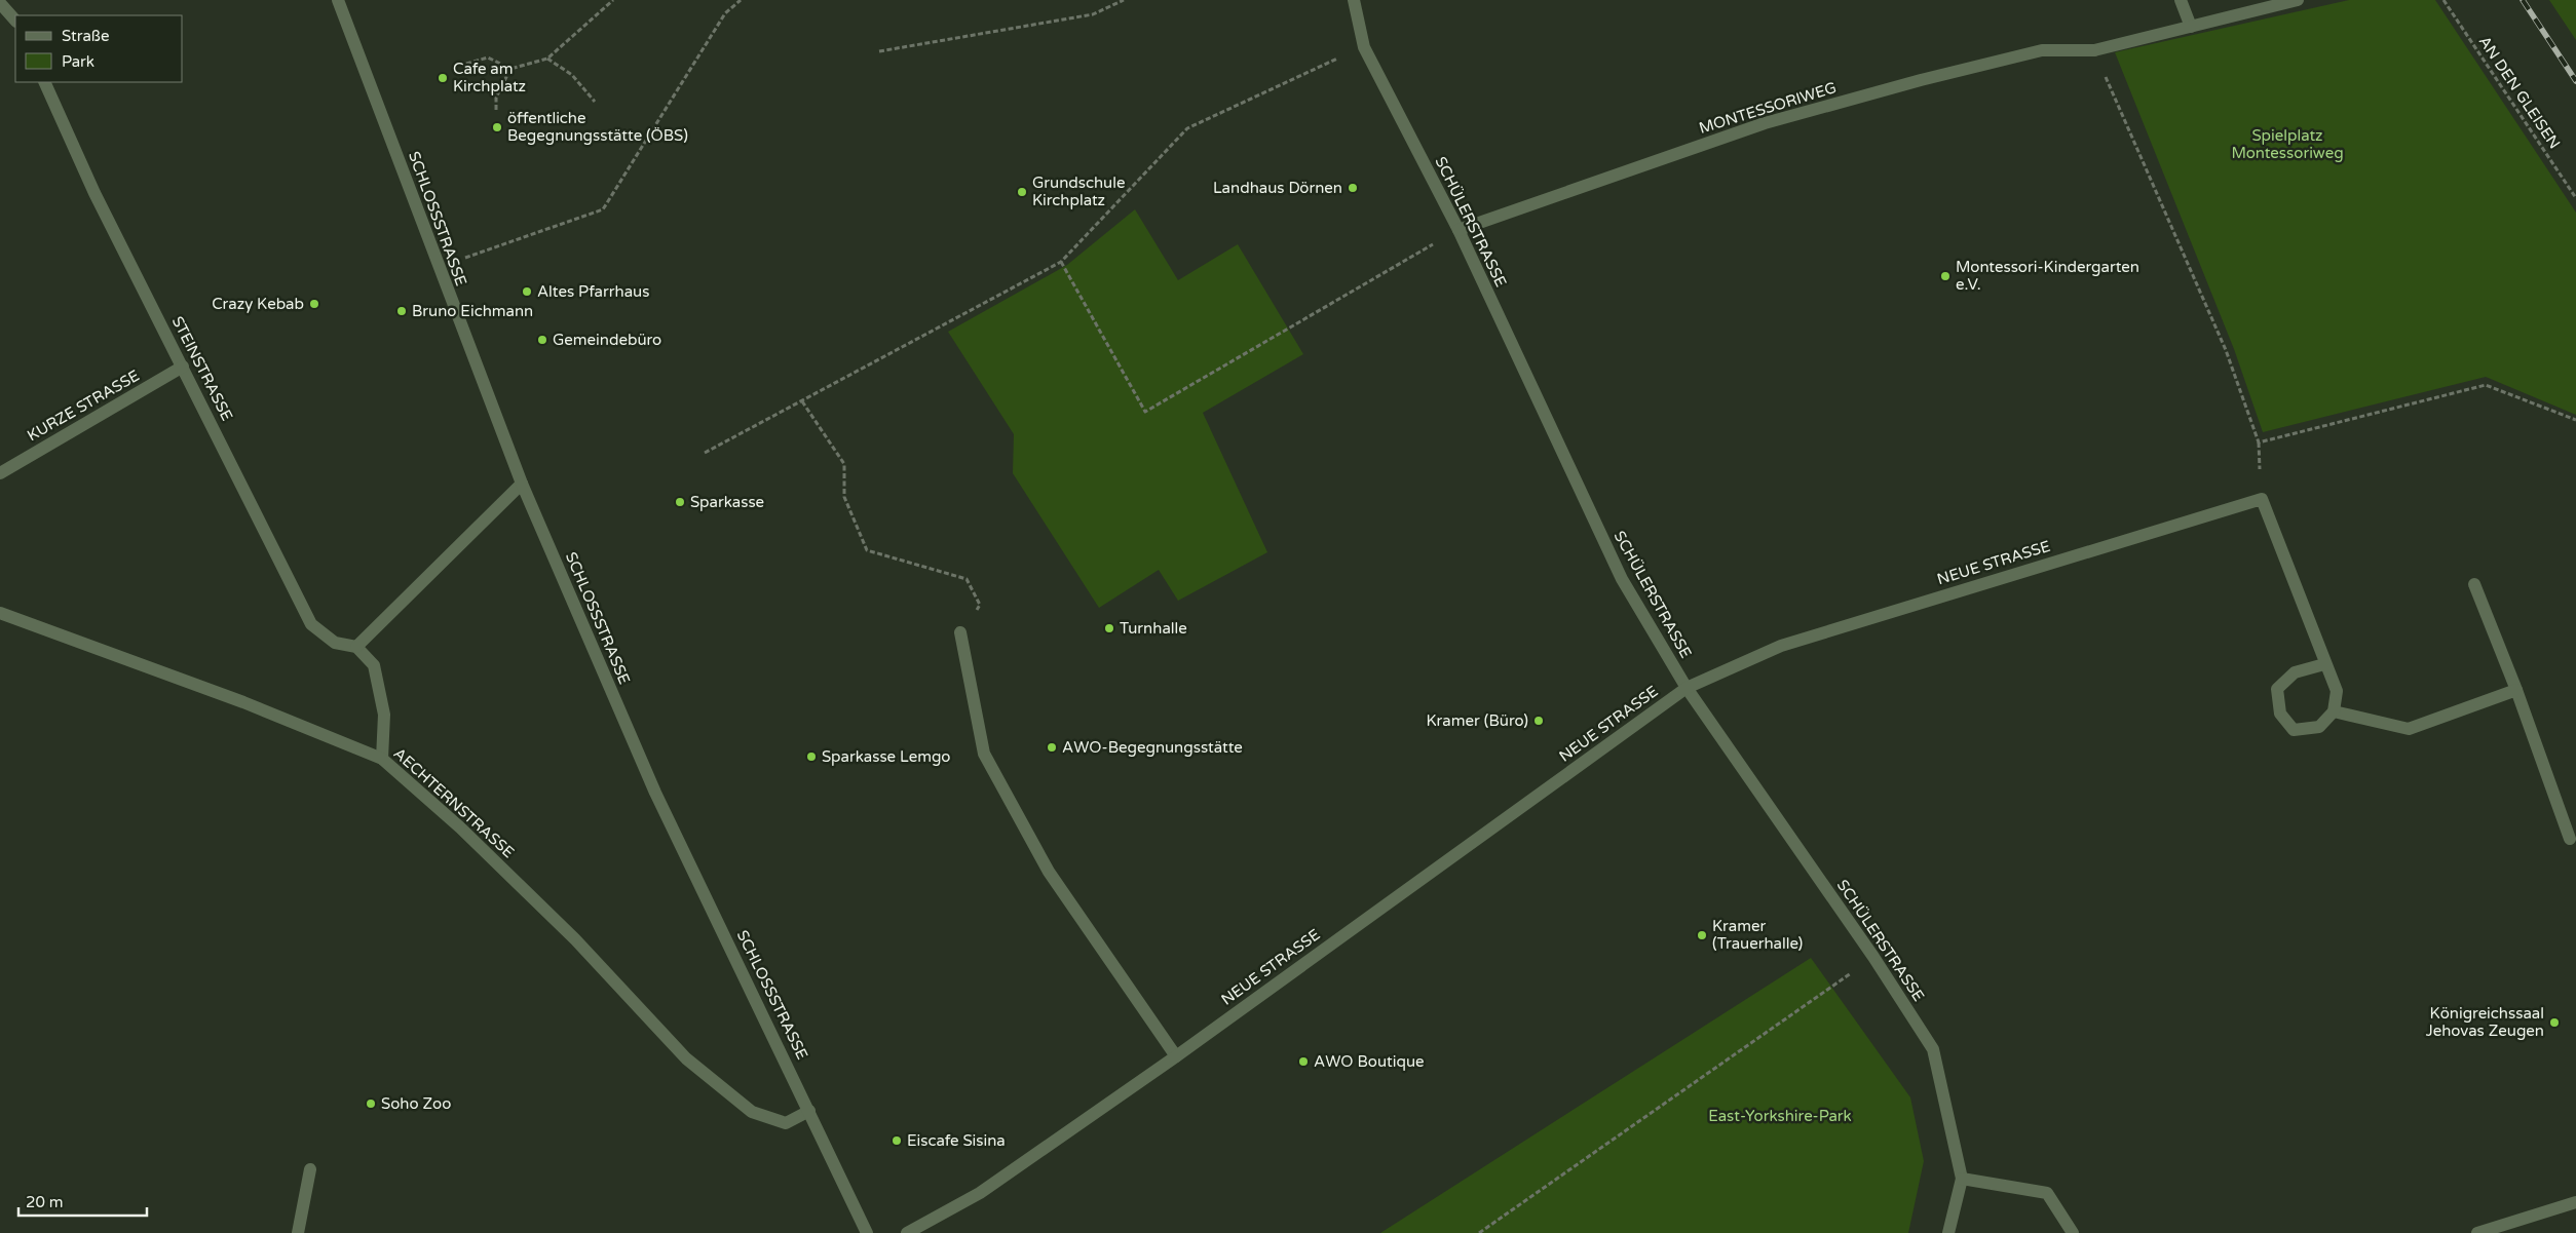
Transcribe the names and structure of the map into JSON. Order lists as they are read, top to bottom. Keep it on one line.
{"streets":{"street":["MONTESSORIWEG","SCHLOSSSTRASSE","SCHÜLERSTRASSE","STEINSTRASSE","KURZE STRASSE","NEUE STRASSE","AECHTERNSTRASSE"],"path":["AN DEN GLEISEN"]},"crossings":[["MONTESSORIWEG","SCHÜLERSTRASSE"],["SCHLOSSSTRASSE","AECHTERNSTRASSE"],["SCHÜLERSTRASSE","NEUE STRASSE"],["STEINSTRASSE","KURZE STRASSE"]],"parks":["Spielplatz Montessoriweg","East-Yorkshire-Park"],"places":["Cafe am Kirchplatz","öffentliche Begegnungsstätte (ÖBS)","Landhaus Dörnen","Grundschule Kirchplatz","Montessori-Kindergarten e.V.","Altes Pfarrhaus","Crazy Kebab","Bruno Eichmann","Gemeindebüro","Sparkasse","Turnhalle","Kramer (Büro)","AWO-Begegnungsstätte","Sparkasse Lemgo","Kramer (Trauerhalle)","Königreichssaal Jehovas Zeugen","AWO Boutique","Soho Zoo","Eiscafe Sisina"],"legend":["Straße","Park"],"scale_bar":"20 m"}
